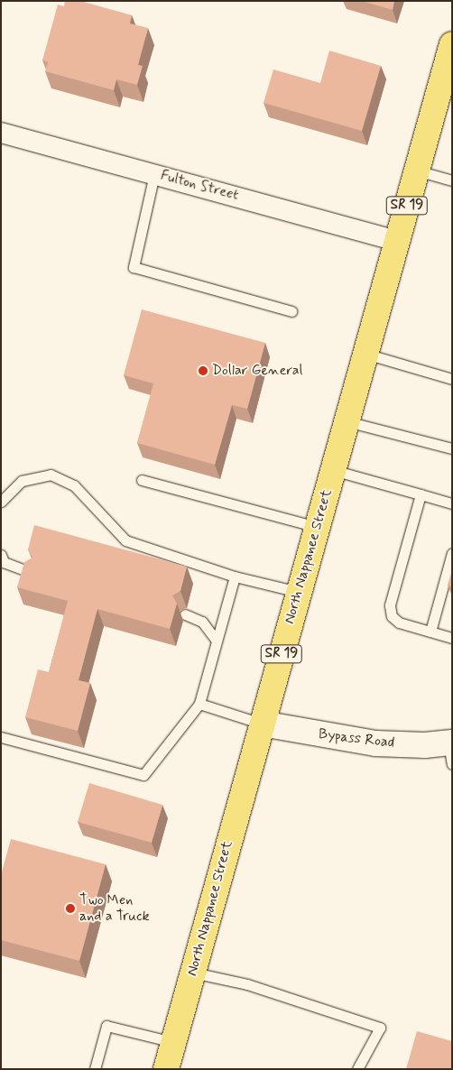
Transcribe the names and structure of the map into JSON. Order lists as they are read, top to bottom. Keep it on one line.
{"streets":{"main road":["SR 19","North Nappanee Street","Bypass Road"],"street":["Fulton Street"]},"crossings":[["Fulton Street","North Nappanee Street"],["North Nappanee Street","Bypass Road"]],"places":["Dollar General","Two Men and a Truck"]}
